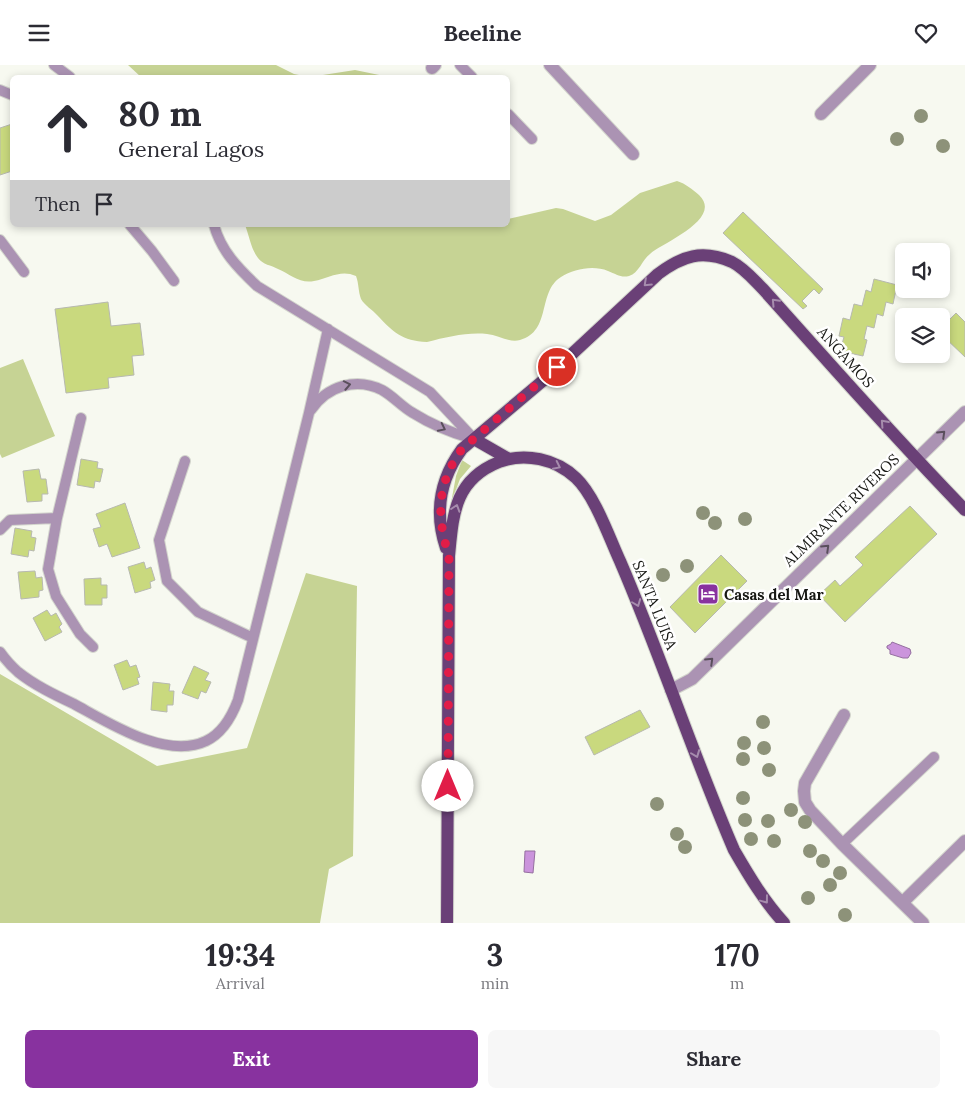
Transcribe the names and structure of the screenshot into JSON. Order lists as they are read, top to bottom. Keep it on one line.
{"streets":{"main road":["ANGAMOS","SANTA LUISA"],"street":["ALMIRANTE RIVEROS"]},"crossings":[["ANGAMOS","ALMIRANTE RIVEROS"],["ALMIRANTE RIVEROS","SANTA LUISA"]],"one_way":["ALMIRANTE RIVEROS"],"places":{"hotel":["Casas del Mar"]},"page":{"header":"Beeline","turn":["80 m","General Lagos"],"then":"Then","eta":["19:34","Arrival","3","min","170","m"],"buttons":["Exit","Share"]}}
